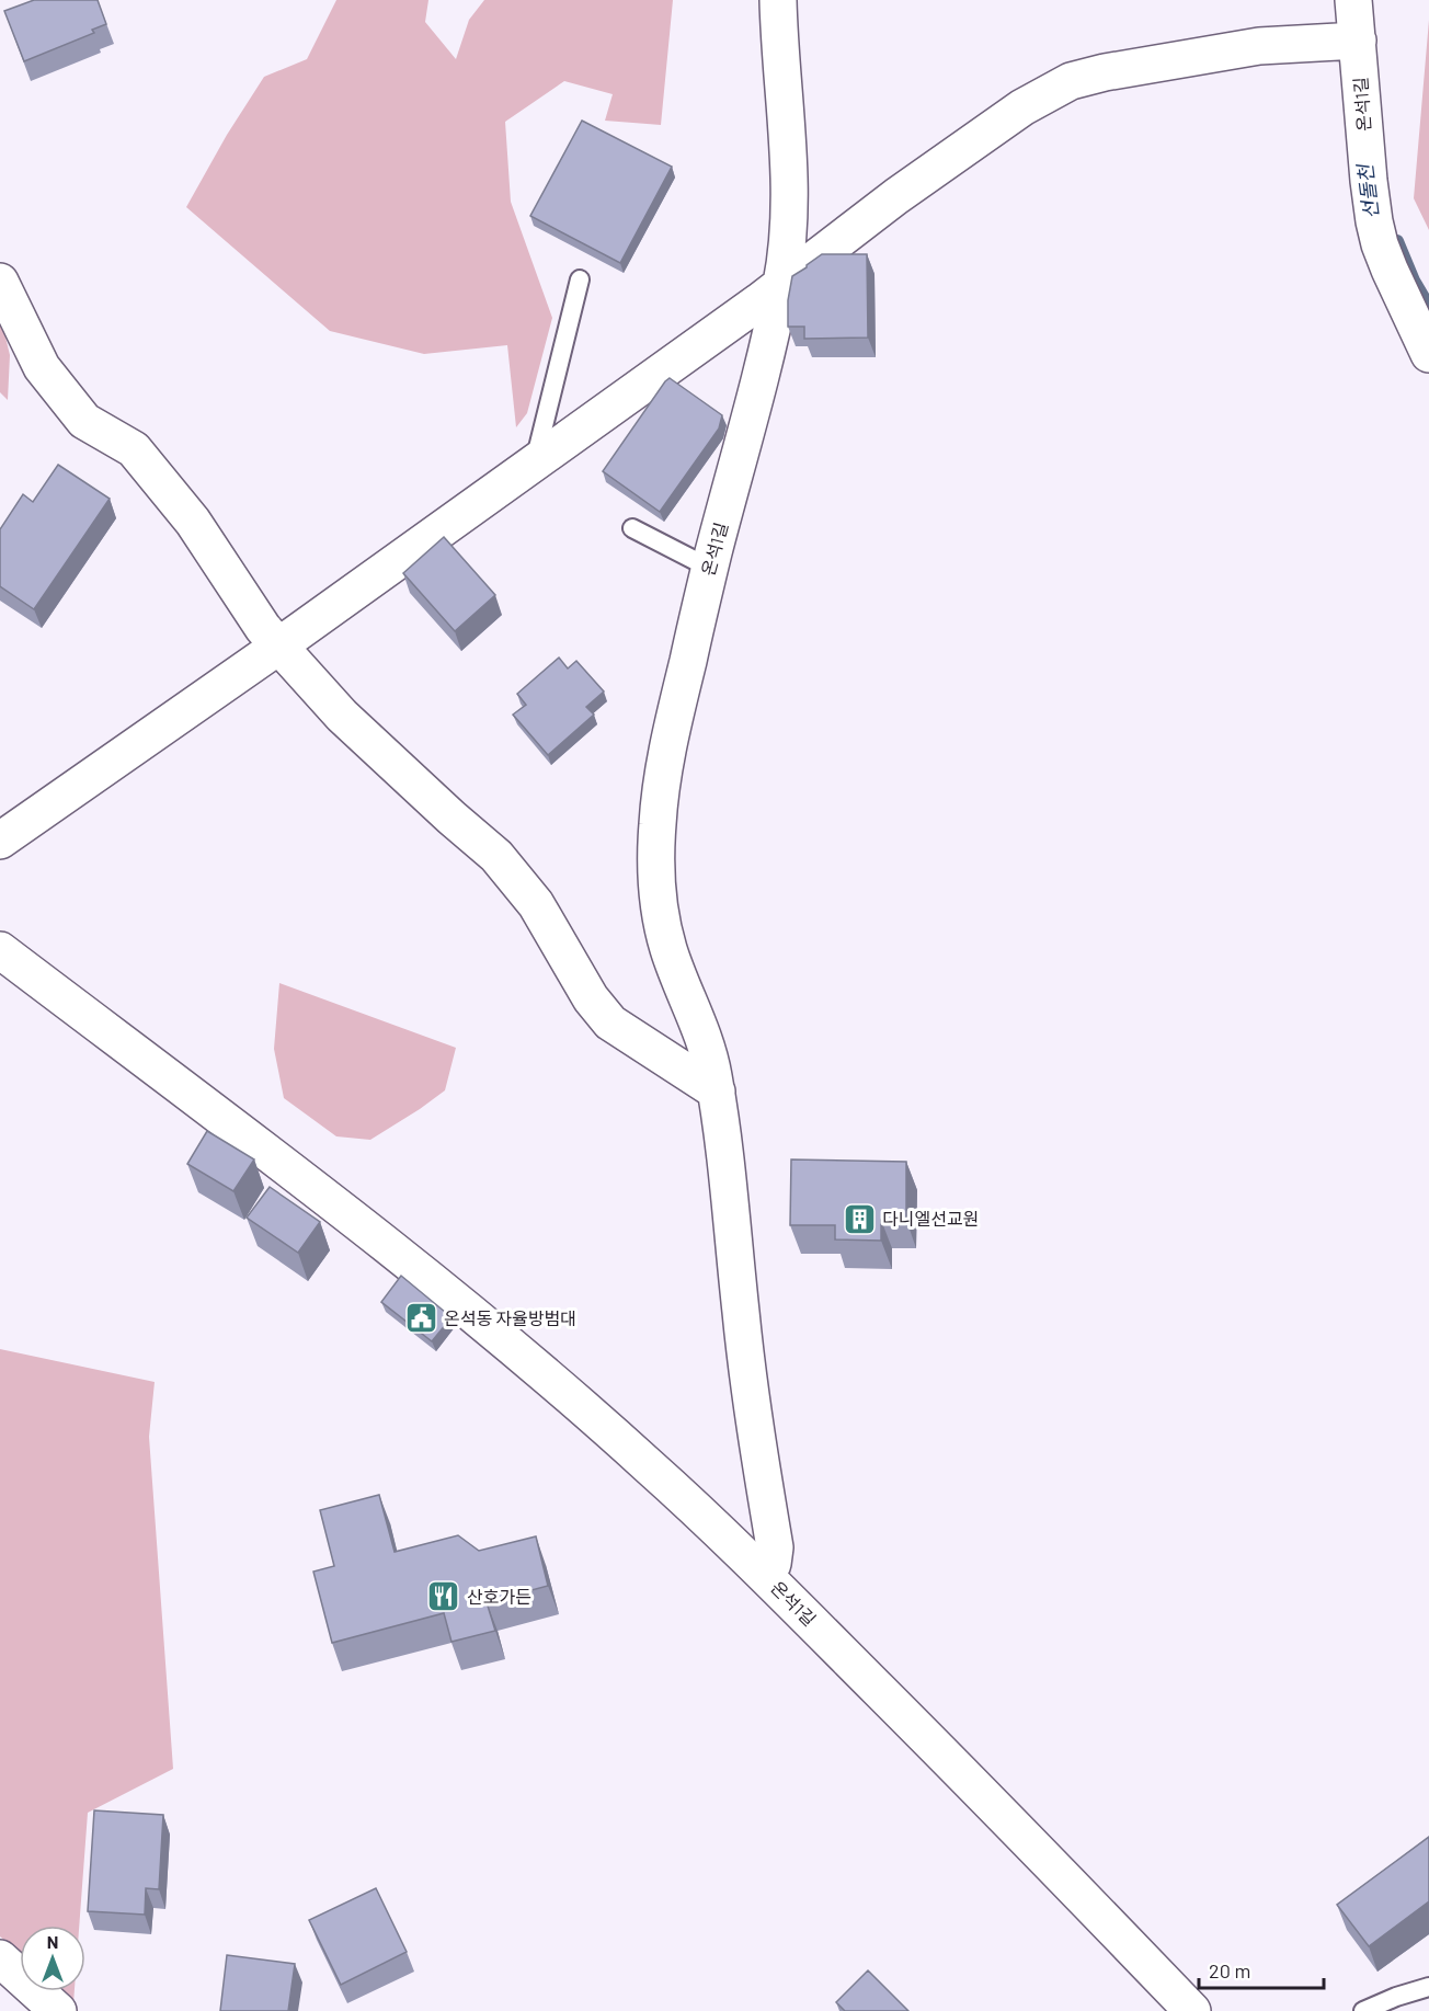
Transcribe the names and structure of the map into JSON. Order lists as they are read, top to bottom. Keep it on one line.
{"streets":{"street":["온석1길"]},"water":["선돌천"],"places":{"building":["다니엘선교원"],"public building":["온석동 자율방범대"],"restaurant":["산호가든"]},"scale_bar":"20 m","north":"top"}
